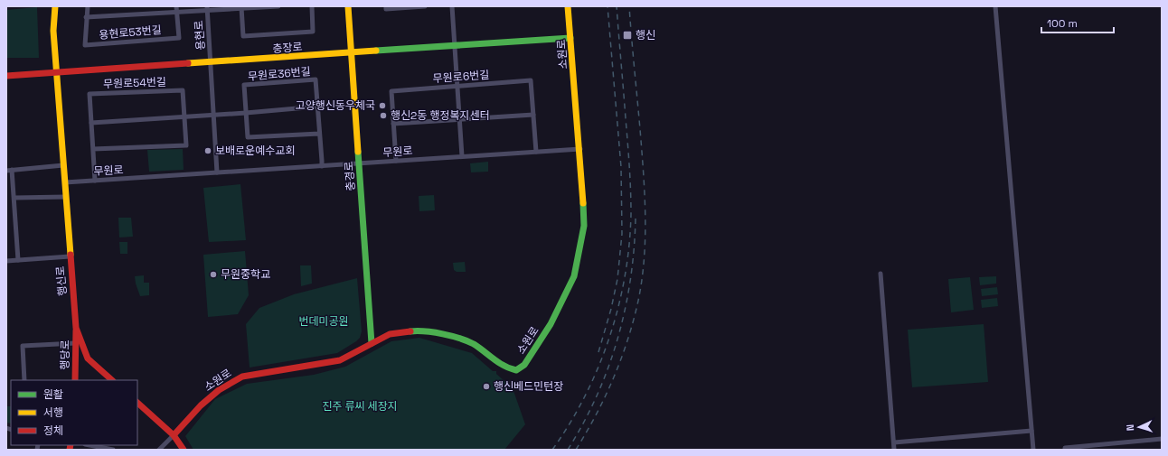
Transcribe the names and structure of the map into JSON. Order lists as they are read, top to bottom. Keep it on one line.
{"streets":{"main road":["충장로","소원로","충경로","행신로","행당로"],"street":["용현로53번길","용현로","무원로36번길","무원로6번길","무원로54번길","무원로"]},"crossings":[["용현로53번길","용현로"],["용현로","충장로"],["충장로","소원로"],["충장로","충경로"],["충장로","행신로"],["소원로","무원로"],["소원로","충경로"],["무원로36번길","무원로"],["무원로6번길","무원로"],["무원로54번길","무원로"],["무원로","충경로"],["무원로","행신로"],["행신로","행당로"]],"parks":["번데미공원","진주 류씨 세장지"],"places":{"transit":["행신"],"other":["고양행신동우체국","행신2동 행정복지센터","보배로운예수교회","무원중학교","행신베드민턴장"]},"legend":["원활","서행","정체"],"scale_bar":"100 m","north":"left"}
